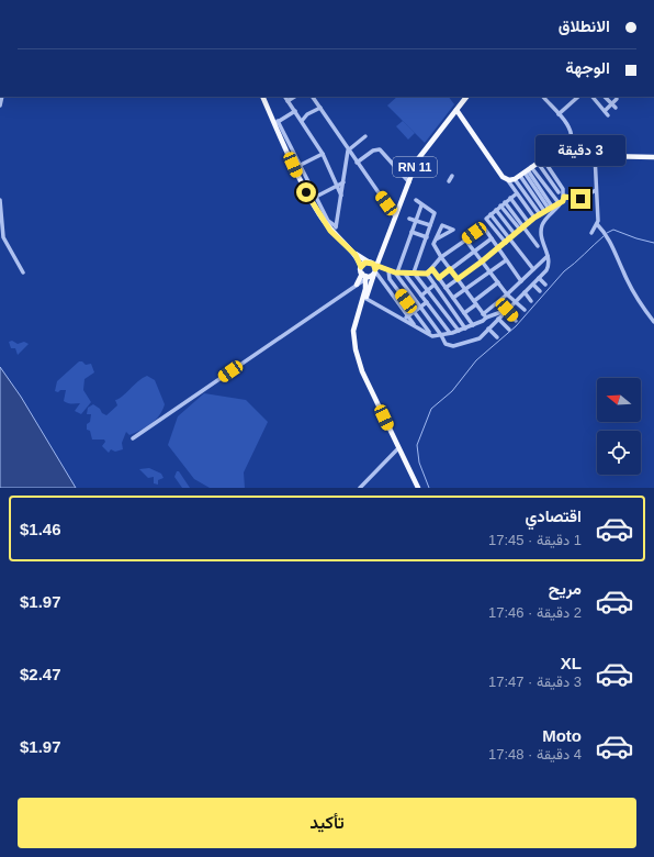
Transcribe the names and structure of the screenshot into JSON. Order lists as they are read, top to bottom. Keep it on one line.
{"streets":{"main road":["RN 11"]},"north":"left","page":{"banner":["الانطلاق","الوجهة"],"bubble":"3 دقيقة","list":[{"name":"اقتصادي","note":"1 دقيقة · 17:45","value":"$1.46"},{"name":"مريح","note":"2 دقيقة · 17:46","value":"$1.97"},{"name":"XL","note":"3 دقيقة · 17:47","value":"$2.47"},{"name":"Moto","note":"4 دقيقة · 17:48","value":"$1.97"}],"buttons":"تأكيد"}}
